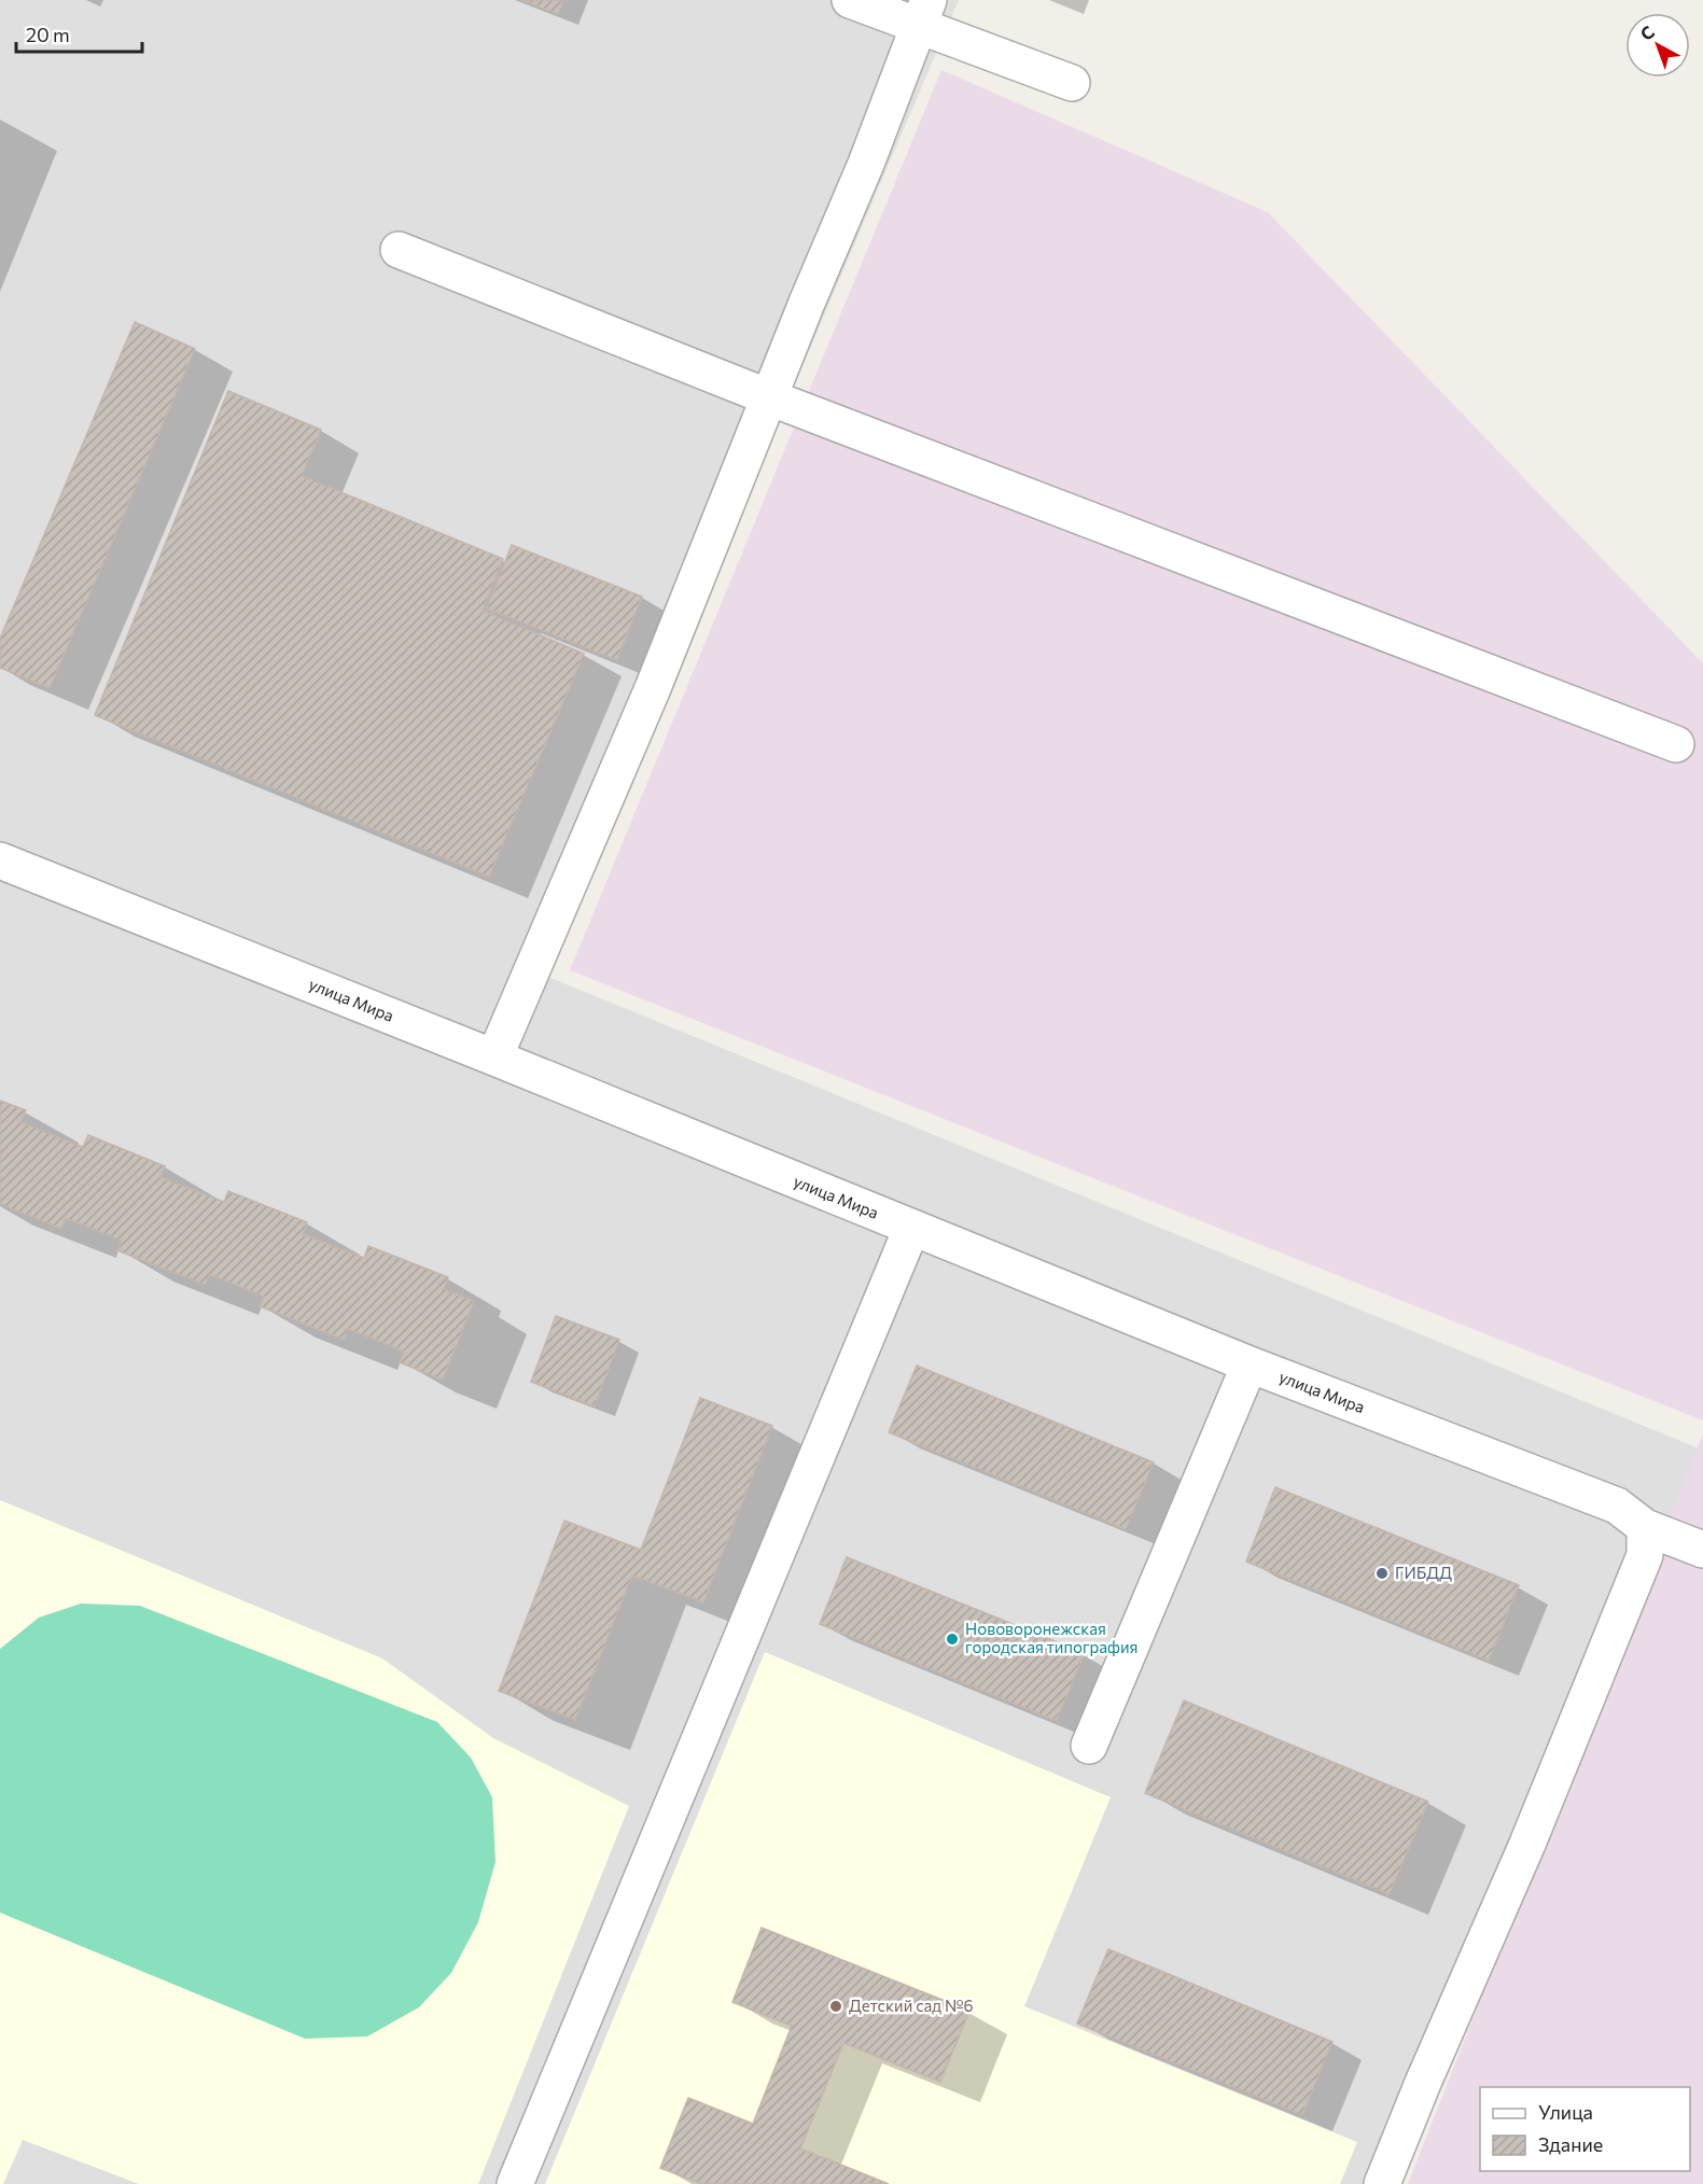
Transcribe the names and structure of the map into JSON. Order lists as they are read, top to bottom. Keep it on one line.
{"streets":{"street":["улица Мира"]},"places":["ГИБДД","Нововоронежская городская типография","Детский сад №6"],"legend":["Улица","Здание"],"scale_bar":"20 m","north":"top left"}
